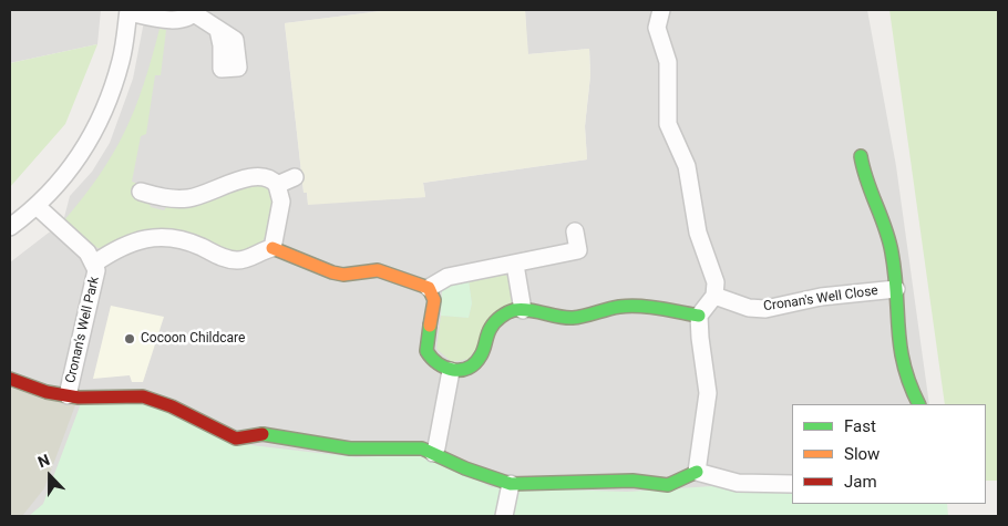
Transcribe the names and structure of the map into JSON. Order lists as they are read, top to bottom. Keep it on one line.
{"streets":{"street":["Cronan's Well Close","Cronan's Well Park"]},"places":["Cocoon Childcare"],"legend":["Fast","Slow","Jam"],"north":"top"}
